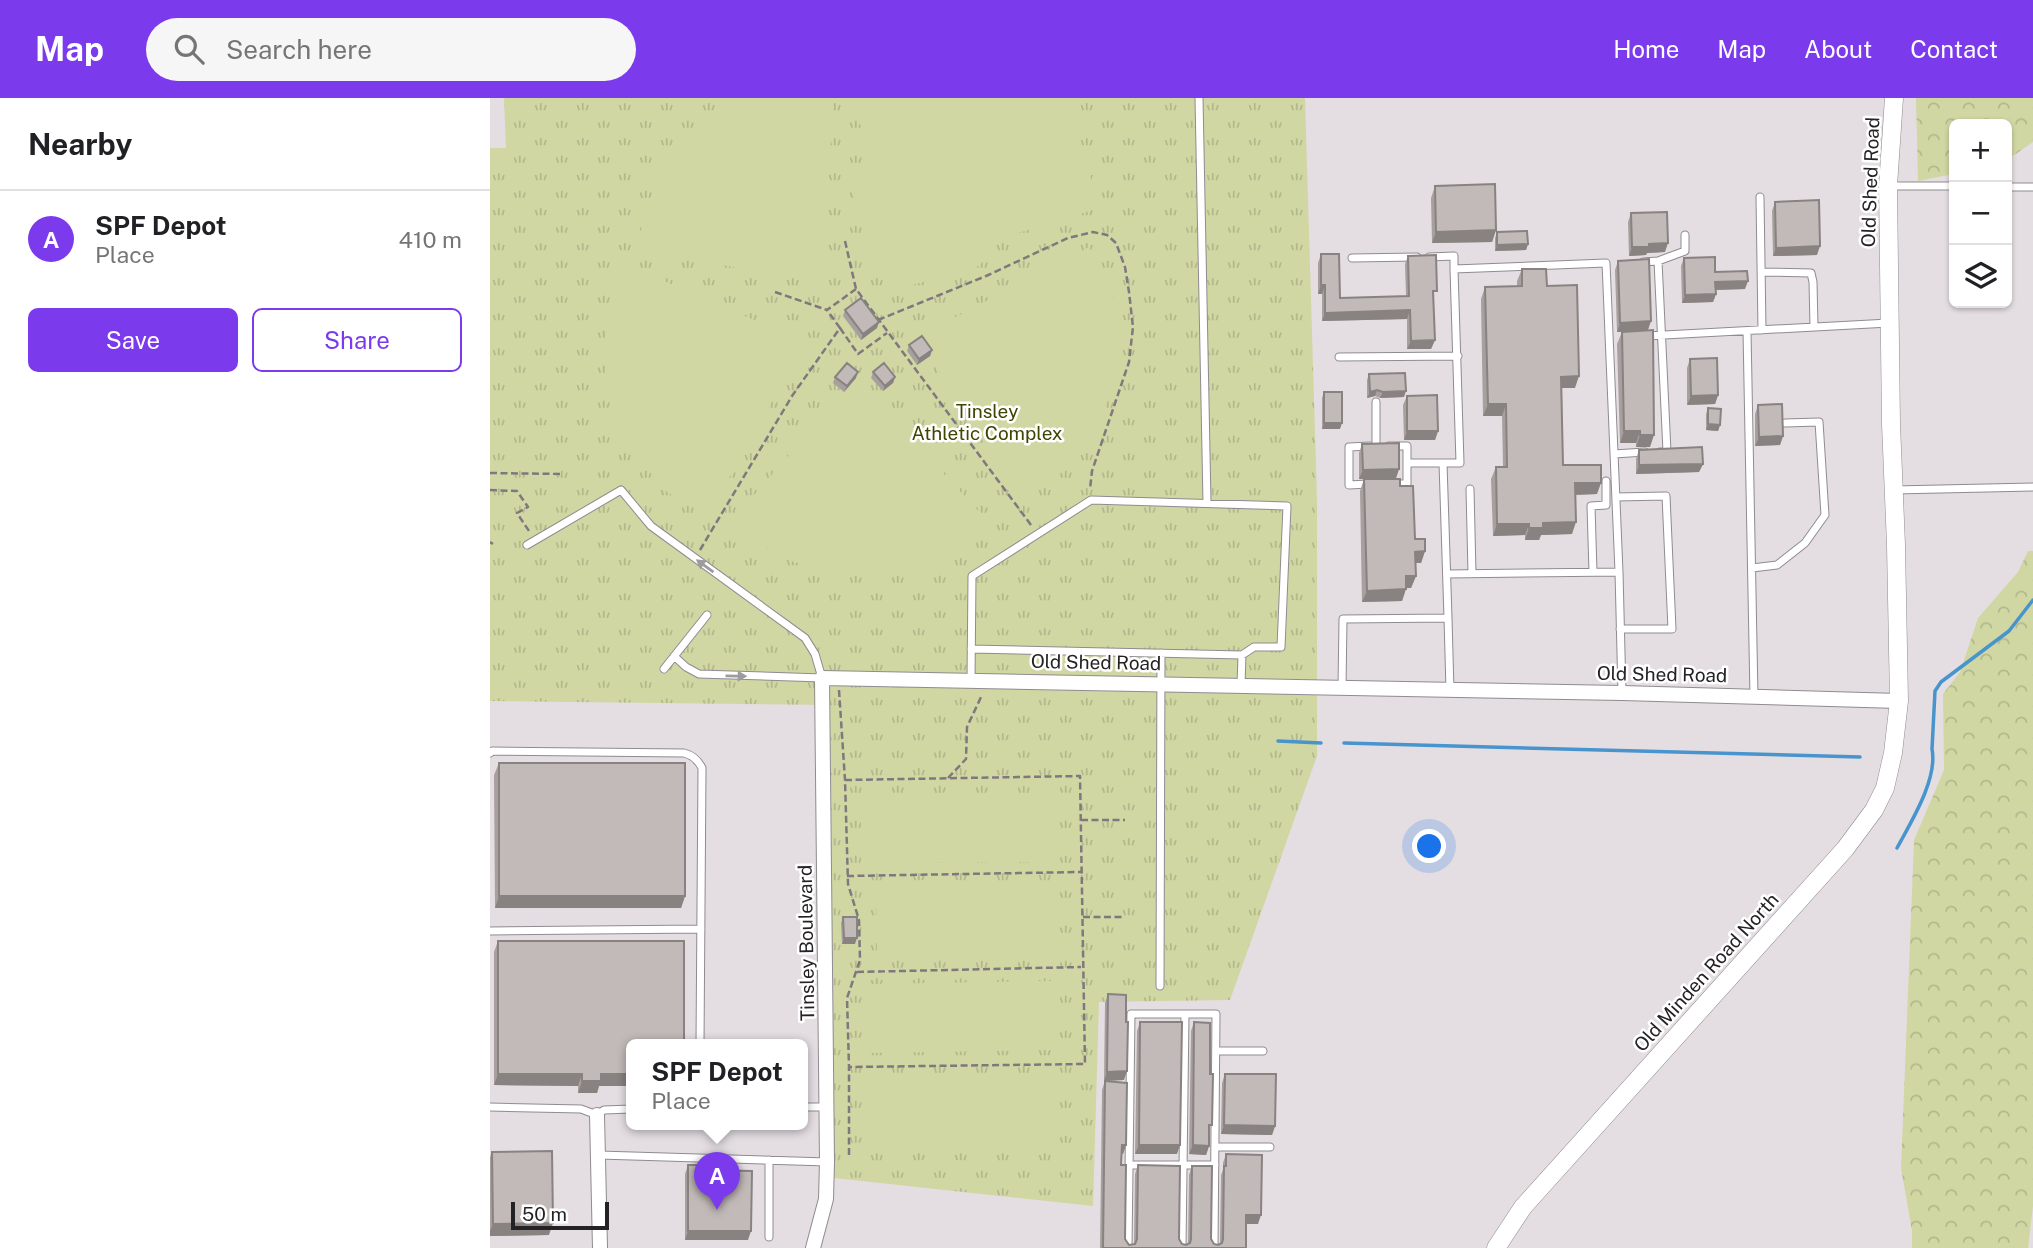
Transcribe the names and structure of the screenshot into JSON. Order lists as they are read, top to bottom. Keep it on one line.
{"streets":{"street":["Old Shed Road","Tinsley Boulevard","Old Minden Road North"]},"crossings":[["Old Shed Road","Tinsley Boulevard"],["Old Shed Road","Old Minden Road North"]],"parks":["Tinsley Athletic Complex"],"scale_bar":"50 m","page":{"header":"Map","search":"Search here","nav":["Home","Map","About","Contact"],"heading":"Nearby","map_buttons":["+","−"],"list":[{"mark":"A","name":"SPF Depot","note":"Place","value":"410 m"}],"buttons":["Save","Share"],"popup":["SPF Depot","Place"],"pins":"A","scale":"50 m"}}
